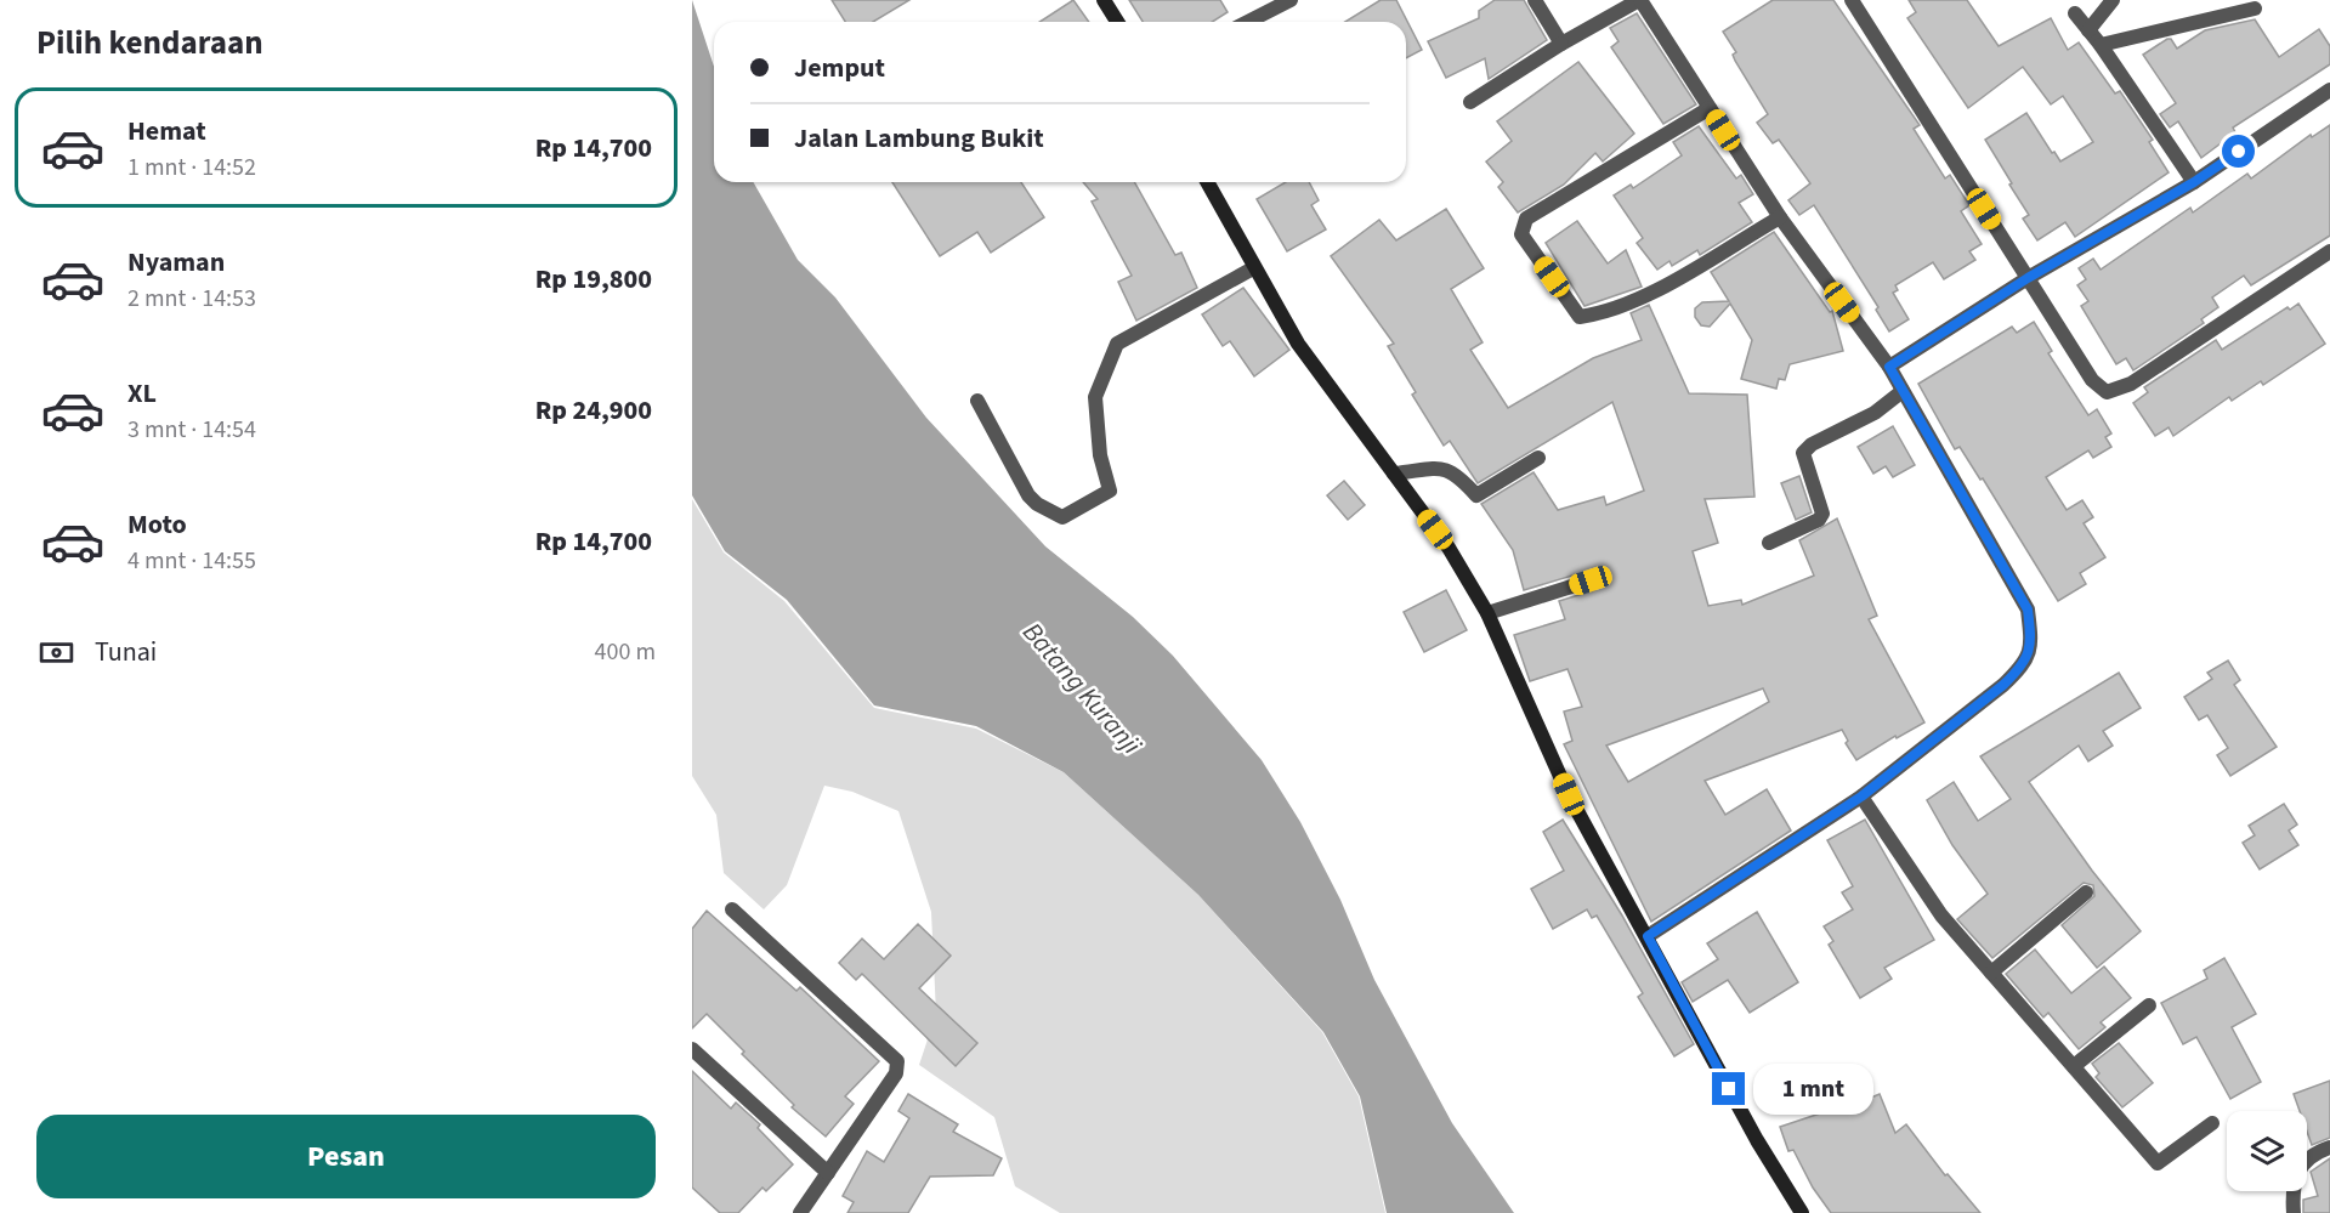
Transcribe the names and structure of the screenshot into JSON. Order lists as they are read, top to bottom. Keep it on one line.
{"water":["Batang Kuranji"],"page":{"heading":"Pilih kendaraan","banner":["Jemput","Jalan Lambung Bukit"],"list":[{"name":"Hemat","note":"1 mnt · 14:52","value":"Rp 14,700"},{"name":"Nyaman","note":"2 mnt · 14:53","value":"Rp 19,800"},{"name":"XL","note":"3 mnt · 14:54","value":"Rp 24,900"},{"name":"Moto","note":"4 mnt · 14:55","value":"Rp 14,700"}],"pay":["Tunai","400 m"],"bubble":"1 mnt","buttons":"Pesan"}}
